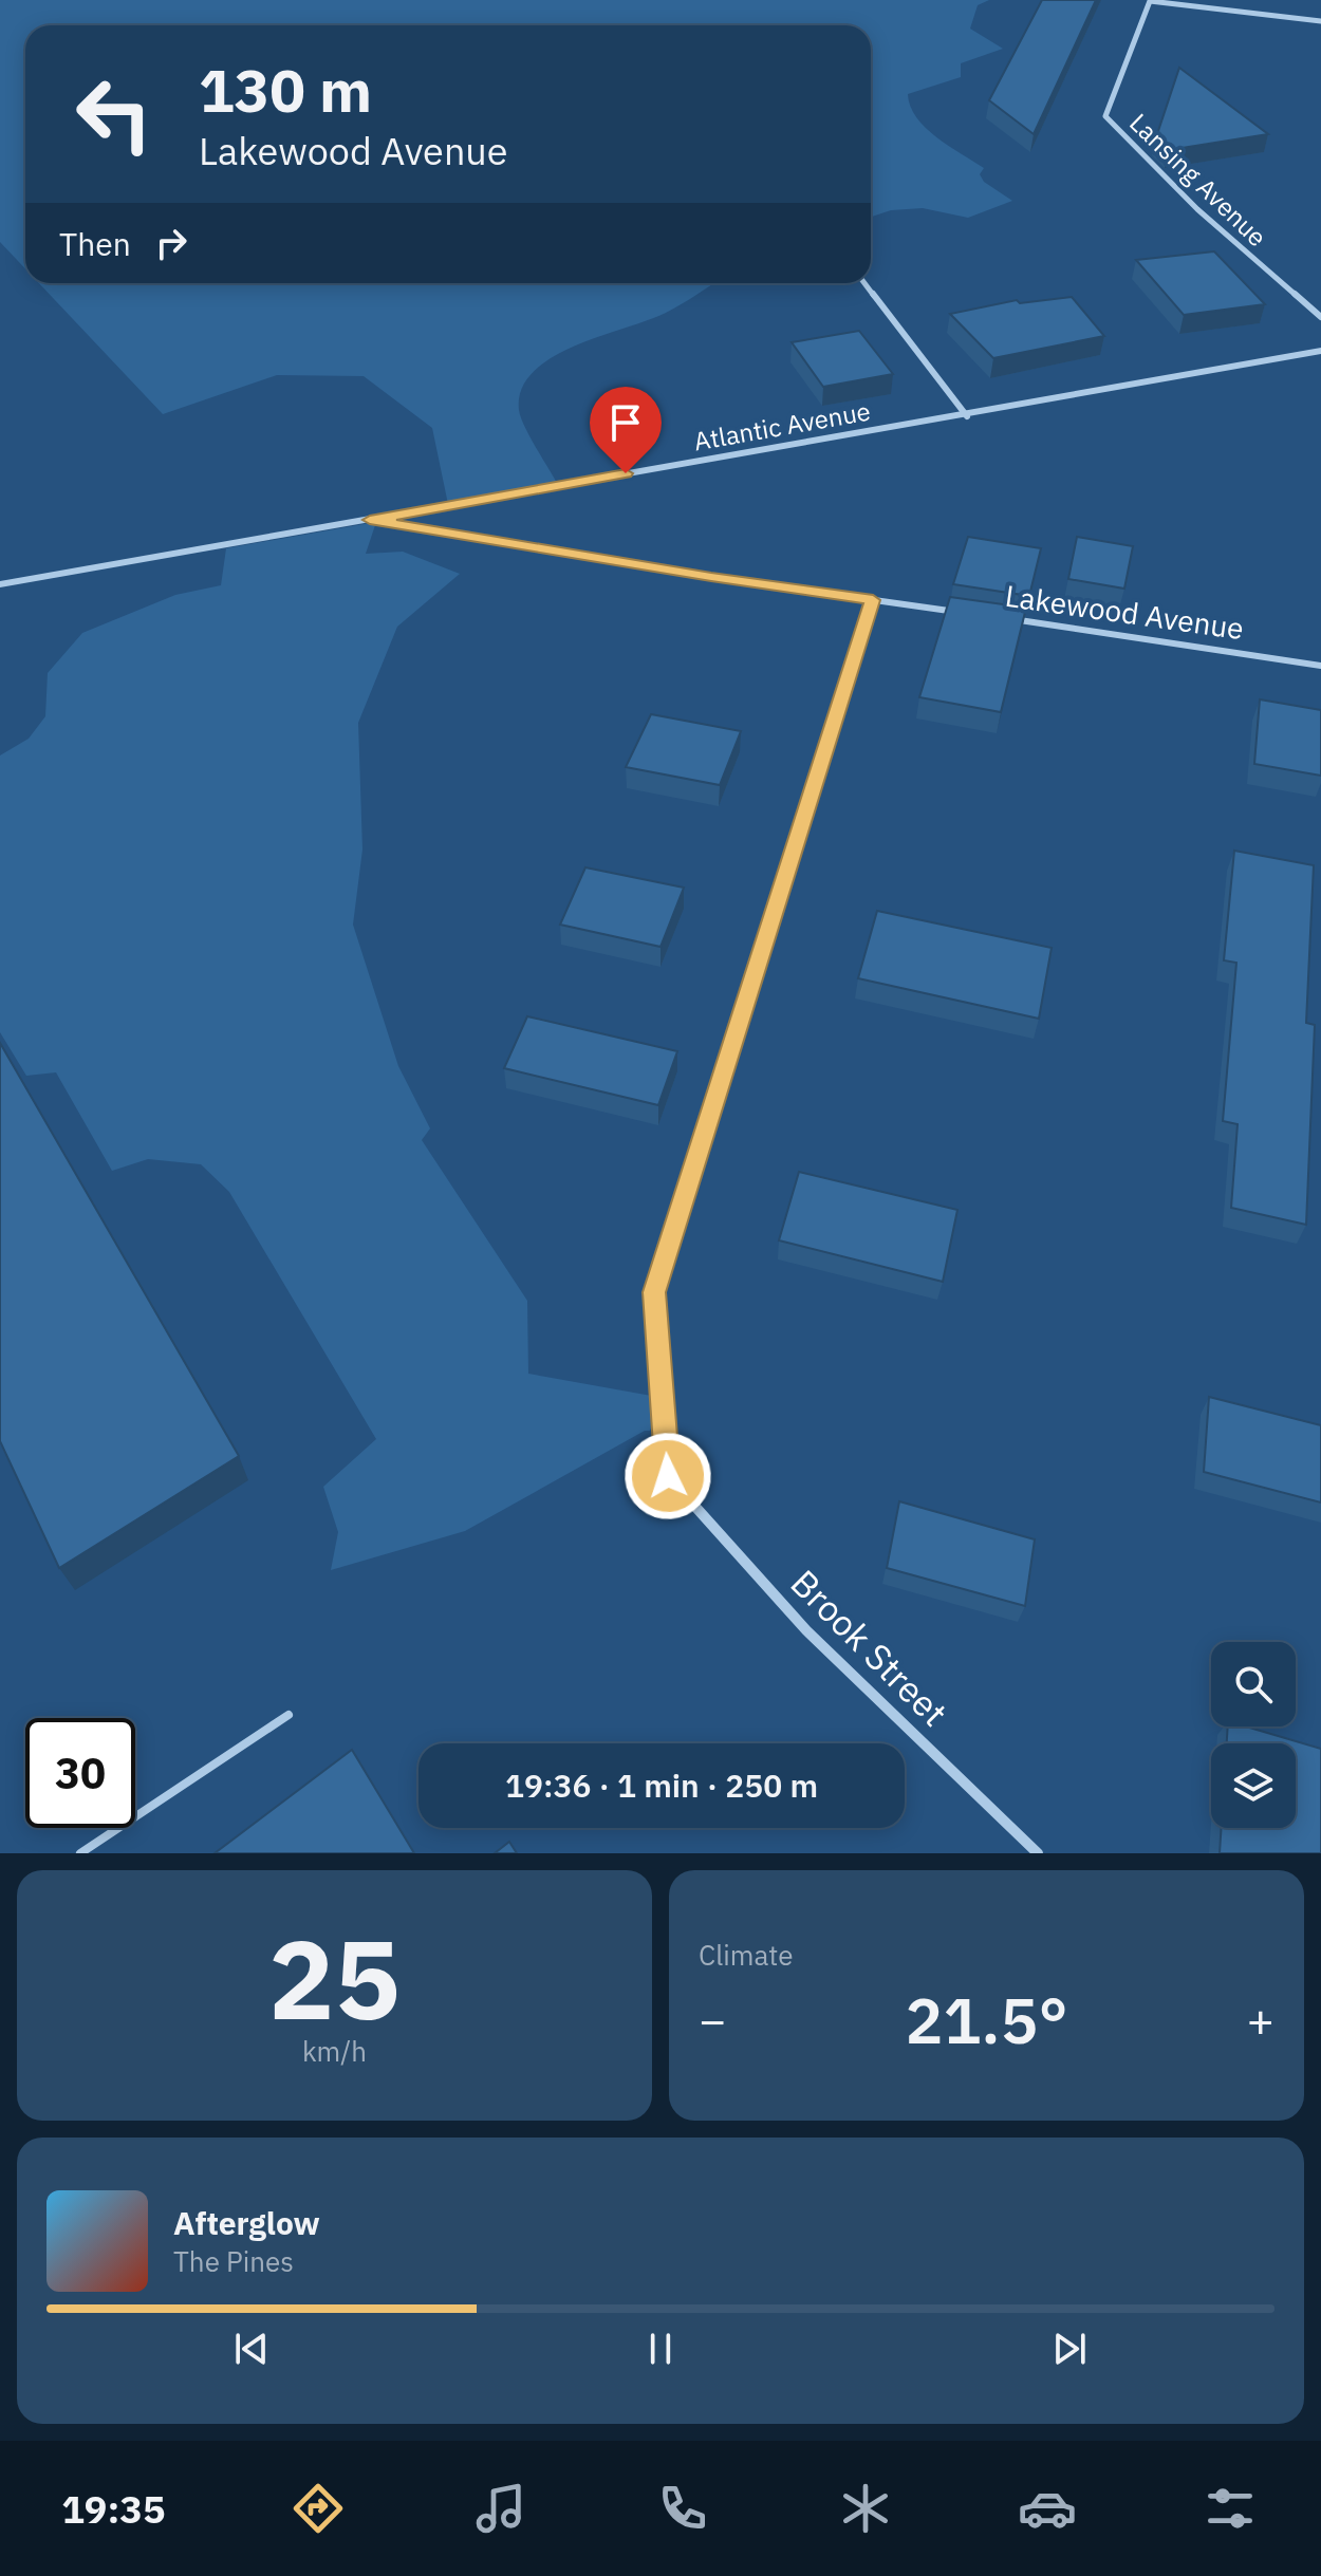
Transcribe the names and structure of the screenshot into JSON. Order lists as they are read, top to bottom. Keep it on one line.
{"streets":{"street":["Lansing Avenue","Atlantic Avenue","Lakewood Avenue","Brook Street"]},"crossings":[["Atlantic Avenue","Lakewood Avenue"],["Lakewood Avenue","Brook Street"]],"page":{"turn":["130 m","Lakewood Avenue"],"then":"Then","limit":"30","trip":"19:36 · 1 min · 250 m","tile":[["25","km/h"],"Climate"],"heat":["−","21.5°","+"],"song":["Afterglow","The Pines"],"tabs":"19:35"}}
